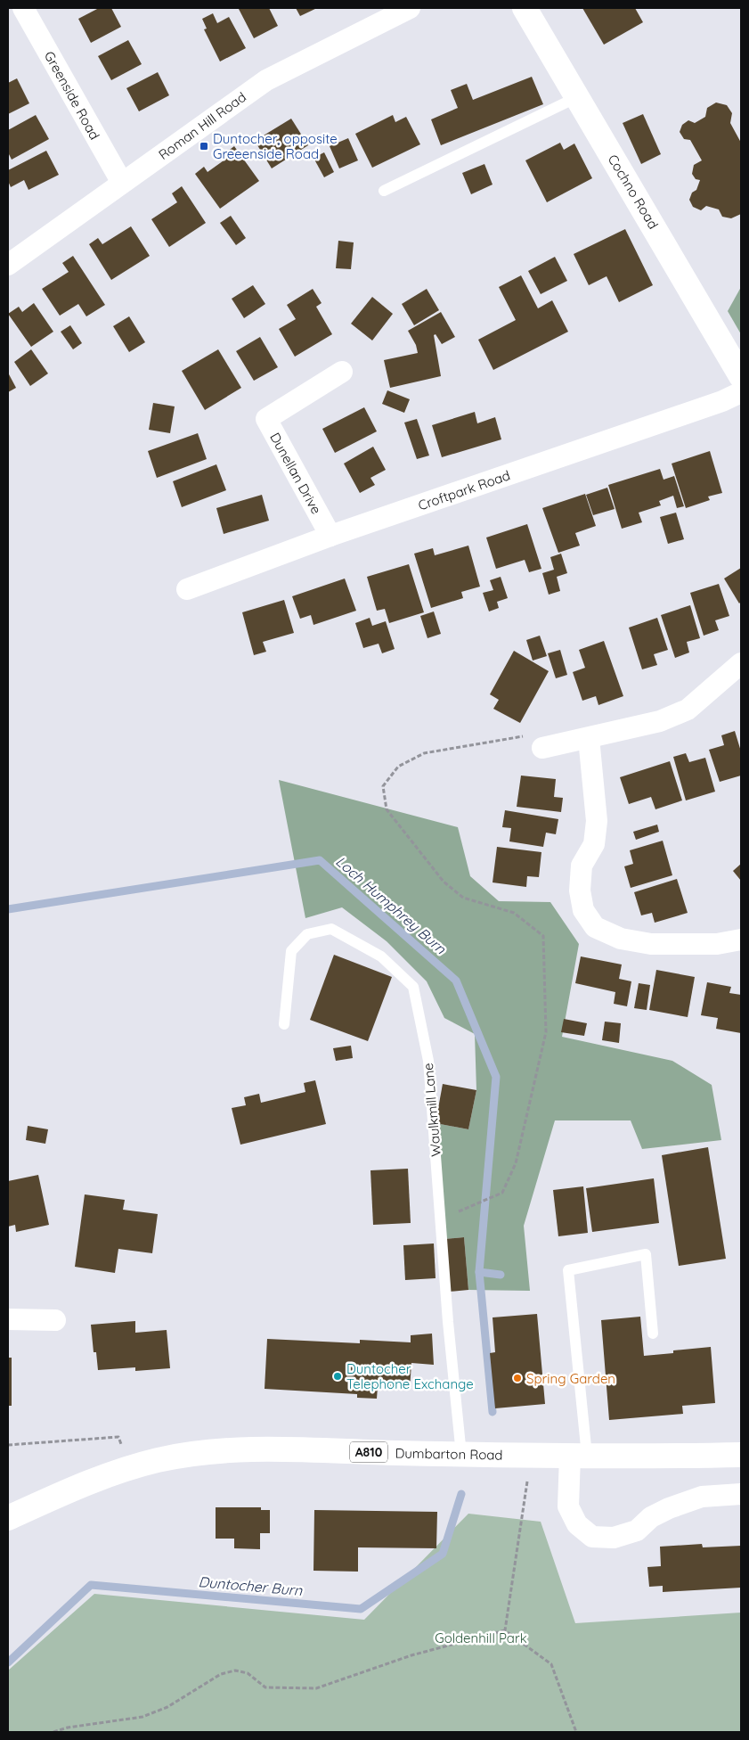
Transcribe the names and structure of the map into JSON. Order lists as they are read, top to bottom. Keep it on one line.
{"streets":{"main road":["Cochno Road","A810","Dumbarton Road"],"street":["Greenside Road","Roman Hill Road","Dunellan Drive","Croftpark Road"],"lane":["Waulkmill Lane"]},"crossings":[["Greenside Road","Roman Hill Road"],["Dunellan Drive","Croftpark Road"],["Waulkmill Lane","Dumbarton Road"]],"water":["Loch Humphrey Burn","Duntocher Burn"],"parks":["Goldenhill Park"],"places":{"transit":["Duntocher, opposite Greeenside Road"],"other":["Duntocher Telephone Exchange","Spring Garden"]}}
